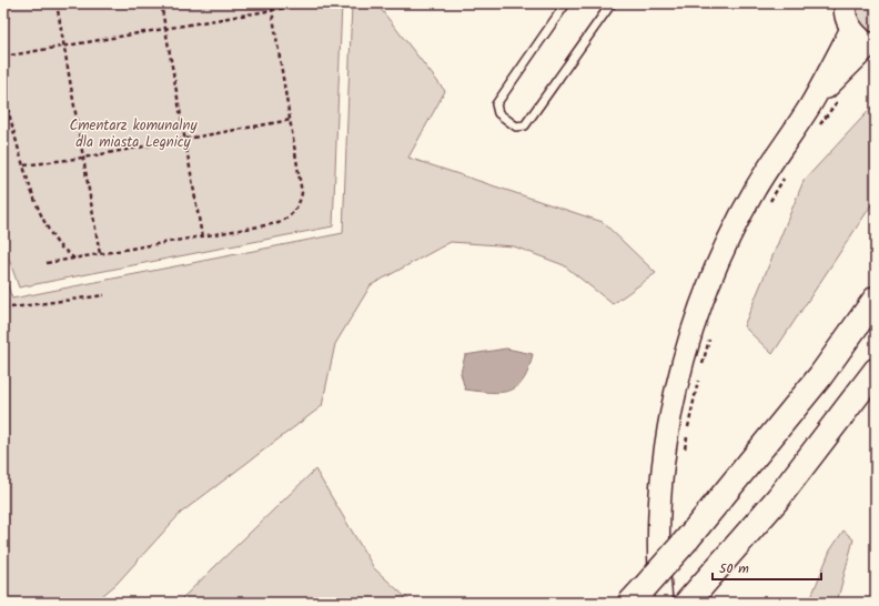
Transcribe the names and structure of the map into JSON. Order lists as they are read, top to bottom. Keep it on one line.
{"parks":["Cmentarz komunalny dla miasta Legnicy"],"scale_bar":"50 m"}
